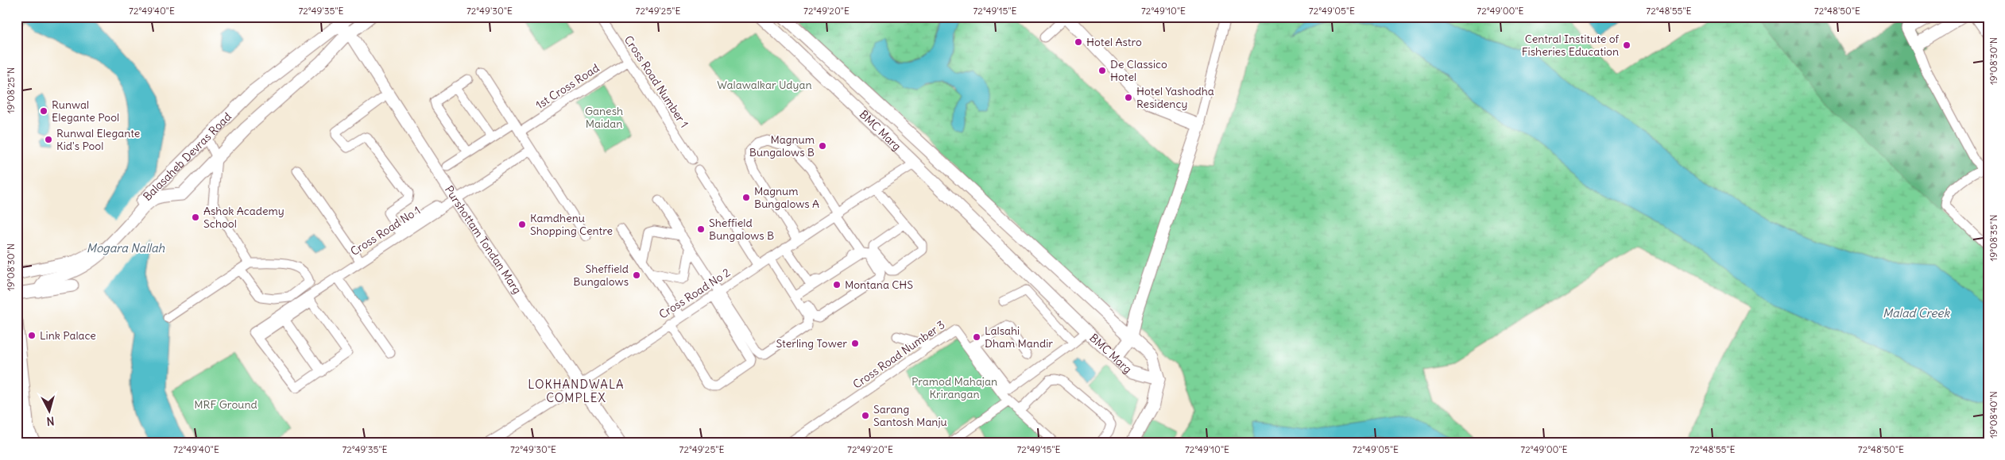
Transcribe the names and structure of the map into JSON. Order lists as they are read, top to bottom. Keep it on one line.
{"streets":{"street":["Cross Road Number 1","1st Cross Road","BMC Marg","Balasaheb Devras Road","Cross Road No 1","Purshottam Tondan Marg","Cross Road No 2","Cross Road Number 3"]},"crossings":[["Cross Road Number 1","1st Cross Road"],["BMC Marg","Cross Road No 2"],["Balasaheb Devras Road","Purshottam Tondan Marg"],["Cross Road No 1","Purshottam Tondan Marg"],["Purshottam Tondan Marg","Cross Road No 2"]],"districts":["LOKHANDWALA COMPLEX"],"water":["Mogara Nallah","Malad Creek"],"parks":["Walawalkar Udyan","Ganesh Maidan","Pramod Mahajan Krirangan","MRF Ground"],"places":["Hotel Astro","Central Institute of Fisheries Education","De Classico Hotel","Hotel Yashodha Residency","Runwal Elegante Pool","Runwal Elegante Kid's Pool","Magnum Bungalows B","Magnum Bungalows A","Ashok Academy School","Kamdhenu Shopping Centre","Sheffield Bungalows B","Sheffield Bungalows","Montana CHS","Link Palace","Lalsahi Dham Mandir","Sterling Tower","Sarang Santosh Manju"],"north":"bottom","coordinates":["72°49'40\"E","72°49'35\"E","72°49'30\"E","72°49'25\"E","72°49'20\"E","72°49'15\"E","72°49'10\"E","72°49'05\"E","72°49'00\"E","72°48'55\"E","72°48'50\"E","19°08'30\"N","19°08'25\"N","19°08'35\"N","19°08'40\"N"]}
